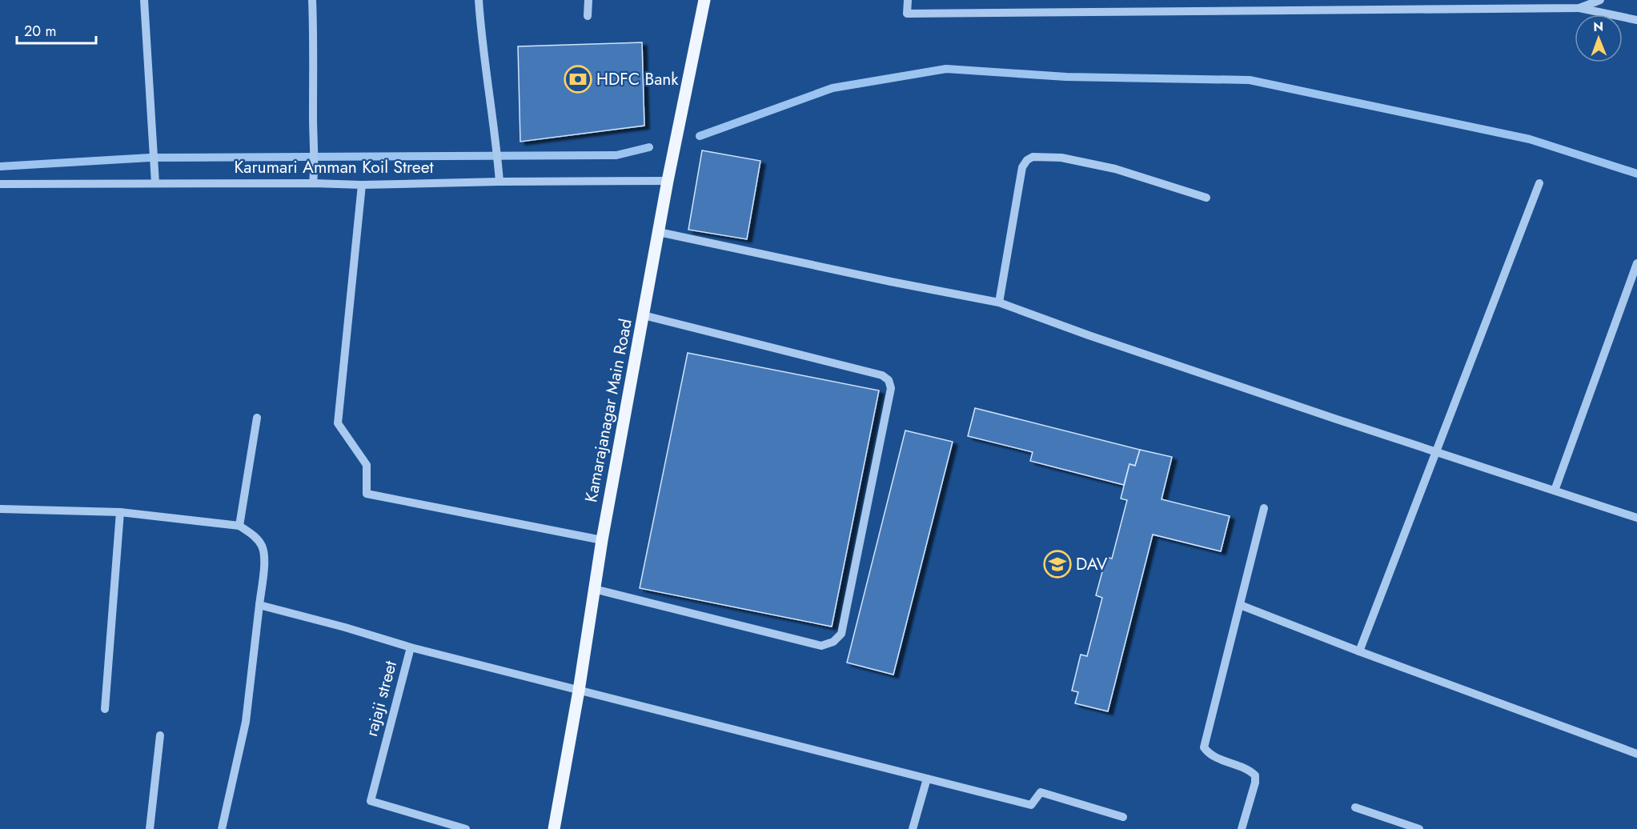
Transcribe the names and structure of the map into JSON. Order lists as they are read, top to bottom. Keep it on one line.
{"streets":{"main road":["Kamarajanagar Main Road"],"street":["Karumari Amman Koil Street","rajaji street"]},"crossings":[["Karumari Amman Koil Street","Kamarajanagar Main Road"],["Kamarajanagar Main Road","rajaji street"]],"places":{"bank":["HDFC Bank"],"school or university":["DAV"]},"scale_bar":"20 m","north":"top"}
